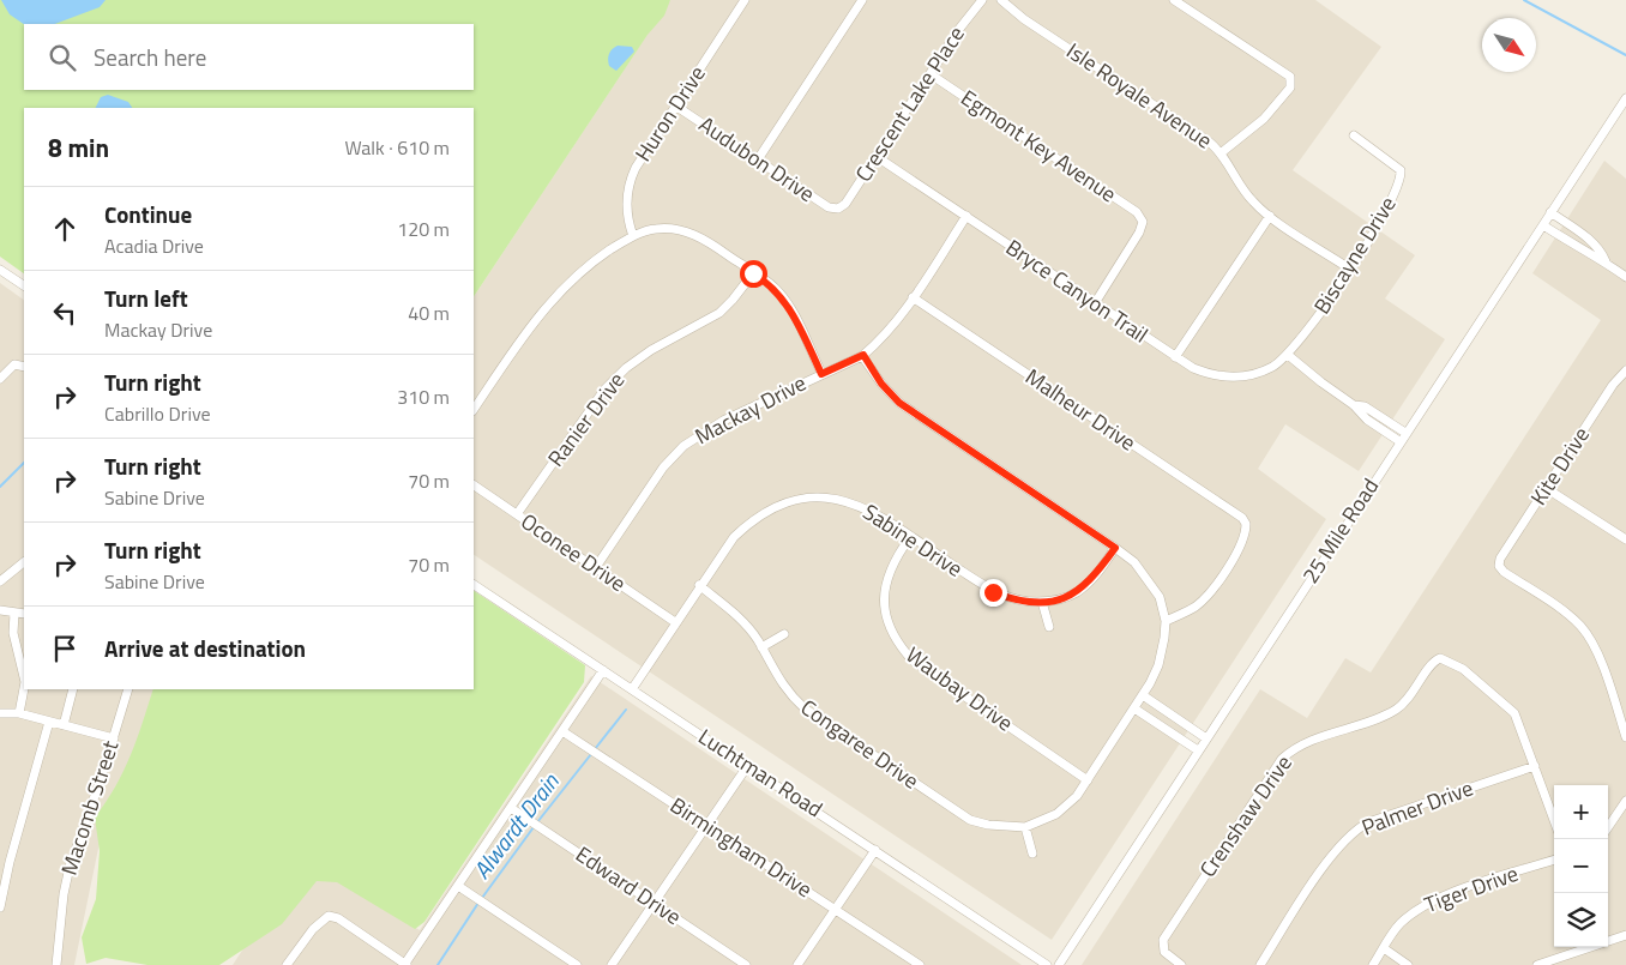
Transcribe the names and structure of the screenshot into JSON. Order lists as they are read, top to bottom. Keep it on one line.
{"streets":{"street":["Isle Royale Avenue","Crescent Lake Place","Huron Drive","Egmont Key Avenue","Audubon Drive","Biscayne Drive","Bryce Canyon Trail","Mackay Drive","Malheur Drive","Ranier Drive","Kite Drive","25 Mile Road","Sabine Drive","Oconee Drive","Waubay Drive","Congaree Drive","Luchtman Road","Macomb Street","Palmer Drive","Crenshaw Drive","Birmingham Drive","Edward Drive","Tiger Drive"]},"crossings":[["Isle Royale Avenue","Biscayne Drive"],["Crescent Lake Place","Egmont Key Avenue"],["Crescent Lake Place","Audubon Drive"],["Crescent Lake Place","Bryce Canyon Trail"],["Huron Drive","Audubon Drive"],["Egmont Key Avenue","Bryce Canyon Trail"],["Biscayne Drive","Bryce Canyon Trail"],["Bryce Canyon Trail","Mackay Drive"],["Mackay Drive","Malheur Drive"],["Mackay Drive","Oconee Drive"],["Ranier Drive","Oconee Drive"],["Sabine Drive","Oconee Drive"],["Sabine Drive","Waubay Drive"],["Sabine Drive","Congaree Drive"],["Sabine Drive","Luchtman Road"],["Palmer Drive","Crenshaw Drive"]],"water":["Alwardt Drain"],"north":"bottom right","page":{"search":"Search here","heading":["8 min","Walk · 610 m"],"list":[["Continue","Acadia Drive","120 m"],["Turn left","Mackay Drive","40 m"],["Turn right","Cabrillo Drive","310 m"],["Turn right","Sabine Drive","70 m"],["Turn right","Sabine Drive","70 m"],"Arrive at destination"],"map_buttons":["+","−"]}}
